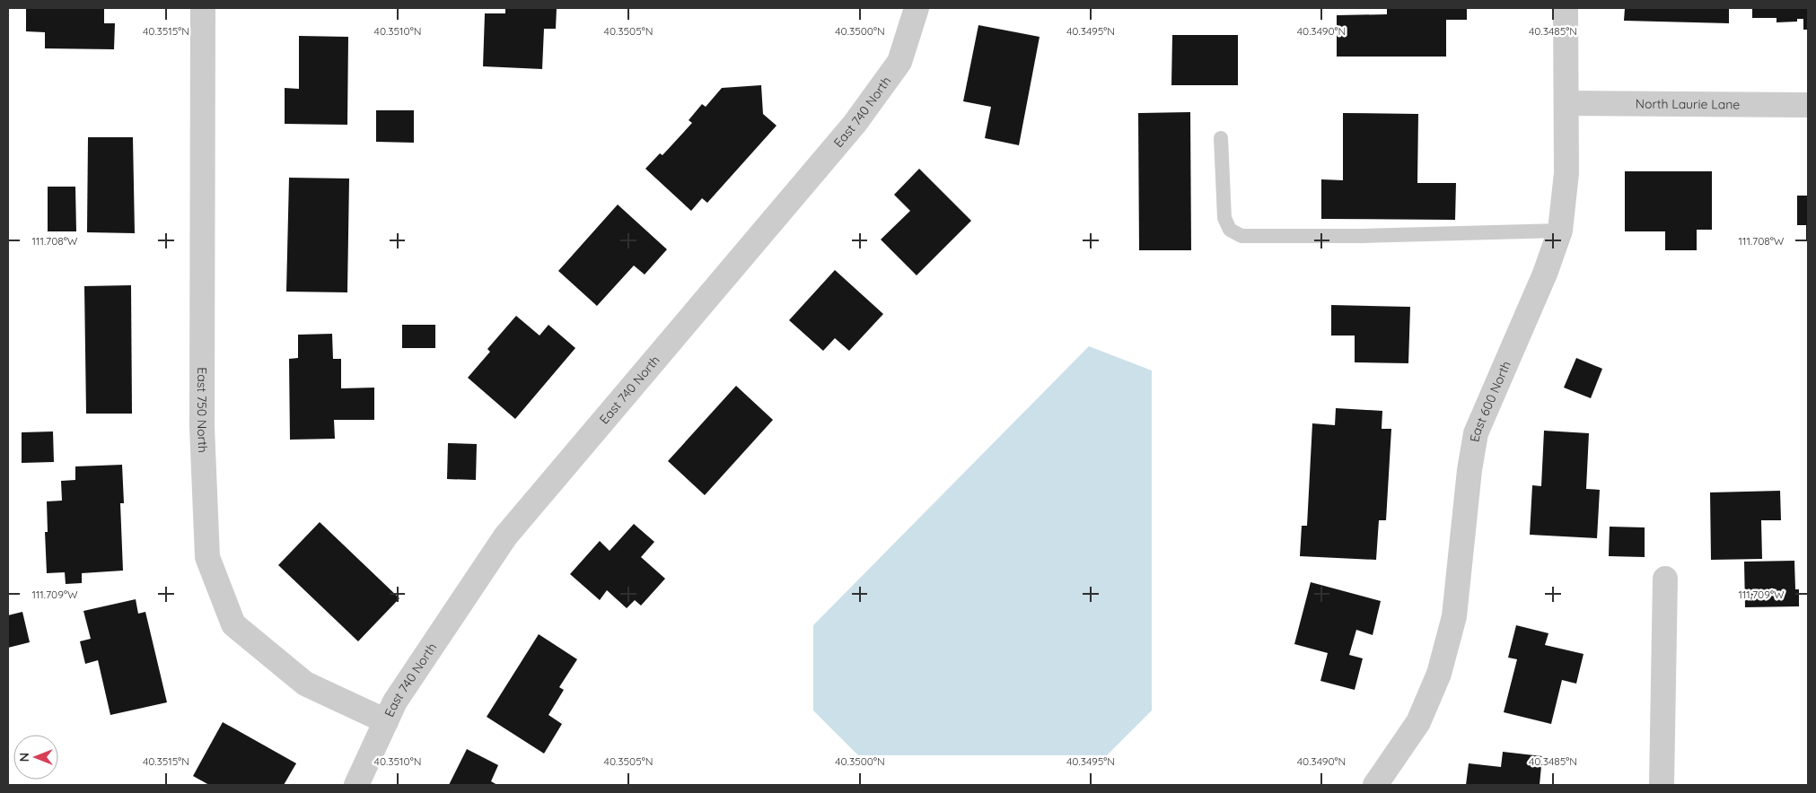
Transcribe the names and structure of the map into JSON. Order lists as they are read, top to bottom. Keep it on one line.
{"streets":{"street":["North Laurie Lane","East 740 North","East 600 North","East 750 North"]},"crossings":[["North Laurie Lane","East 600 North"],["East 740 North","East 750 North"]],"north":"left","coordinates":["40.3515°N","40.3510°N","40.3505°N","40.3500°N","40.3495°N","40.3490°N","40.3485°N","111.708°W","111.709°W"]}
